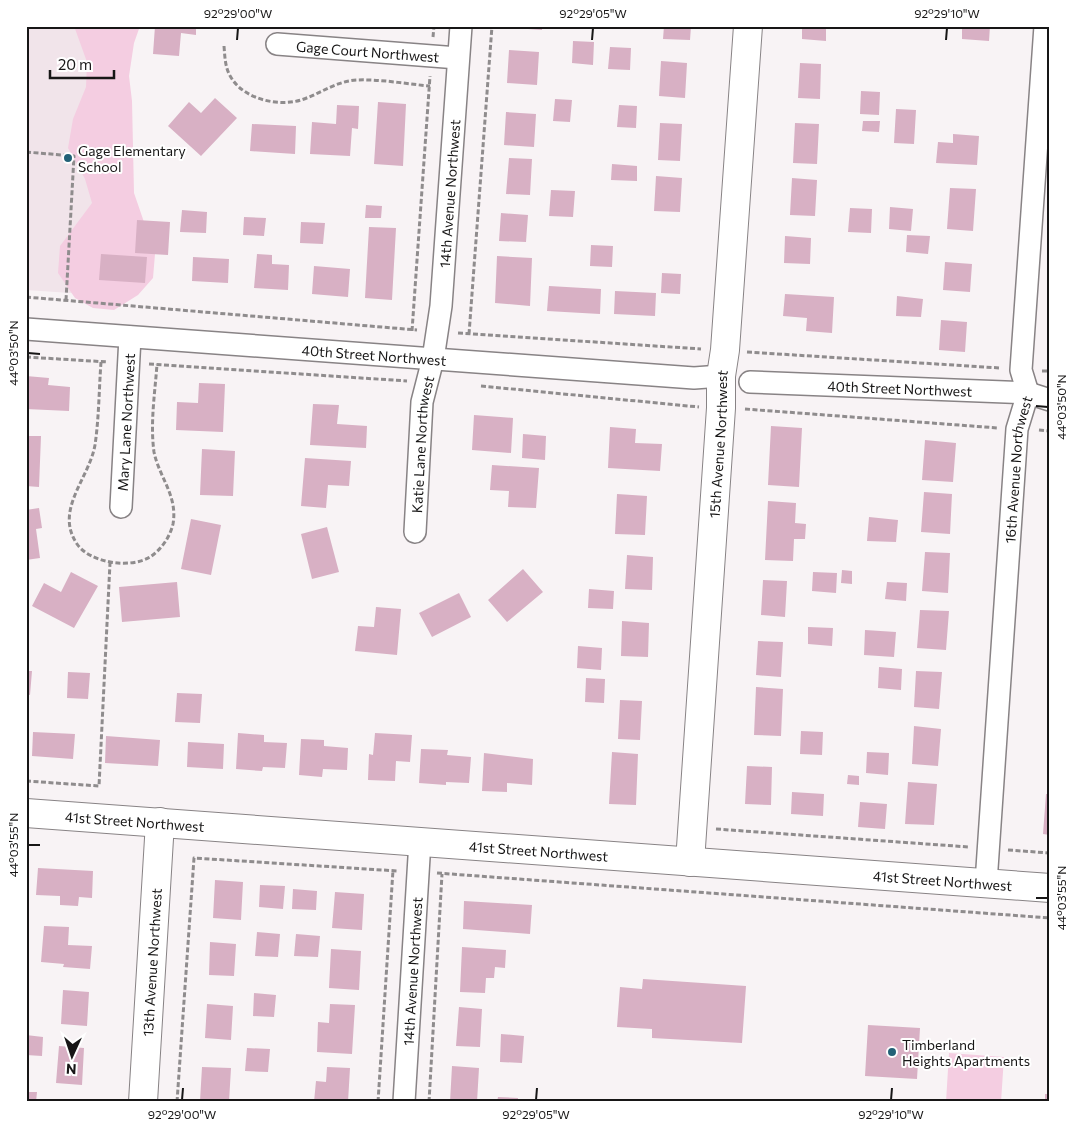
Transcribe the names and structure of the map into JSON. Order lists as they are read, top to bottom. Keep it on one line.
{"streets":{"street":["Gage Court Northwest","14th Avenue Northwest","40th Street Northwest","Mary Lane Northwest","15th Avenue Northwest","Katie Lane Northwest","16th Avenue Northwest","41st Street Northwest","13th Avenue Northwest"]},"crossings":[["Gage Court Northwest","14th Avenue Northwest"],["14th Avenue Northwest","40th Street Northwest"],["14th Avenue Northwest","Katie Lane Northwest"],["14th Avenue Northwest","41st Street Northwest"],["40th Street Northwest","Mary Lane Northwest"],["40th Street Northwest","15th Avenue Northwest"],["40th Street Northwest","Katie Lane Northwest"],["40th Street Northwest","16th Avenue Northwest"],["15th Avenue Northwest","41st Street Northwest"],["16th Avenue Northwest","41st Street Northwest"],["41st Street Northwest","13th Avenue Northwest"]],"places":["Gage Elementary School","Timberland Heights Apartments"],"scale_bar":"20 m","north":"bottom","coordinates":["92°29'00\"W","92°29'05\"W","92°29'10\"W","44°03'50\"N","44°03'55\"N"]}
